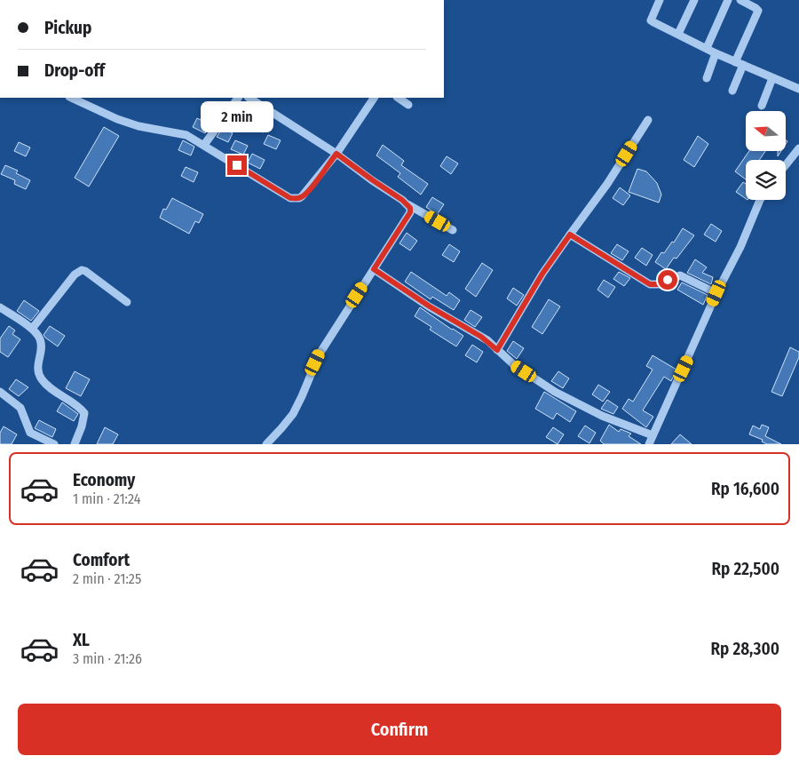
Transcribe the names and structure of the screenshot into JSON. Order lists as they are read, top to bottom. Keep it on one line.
{"north":"left","page":{"banner":["Pickup","Drop-off"],"bubble":"2 min","list":[{"name":"Economy","note":"1 min · 21:24","value":"Rp 16,600"},{"name":"Comfort","note":"2 min · 21:25","value":"Rp 22,500"},{"name":"XL","note":"3 min · 21:26","value":"Rp 28,300"}],"buttons":"Confirm"}}
